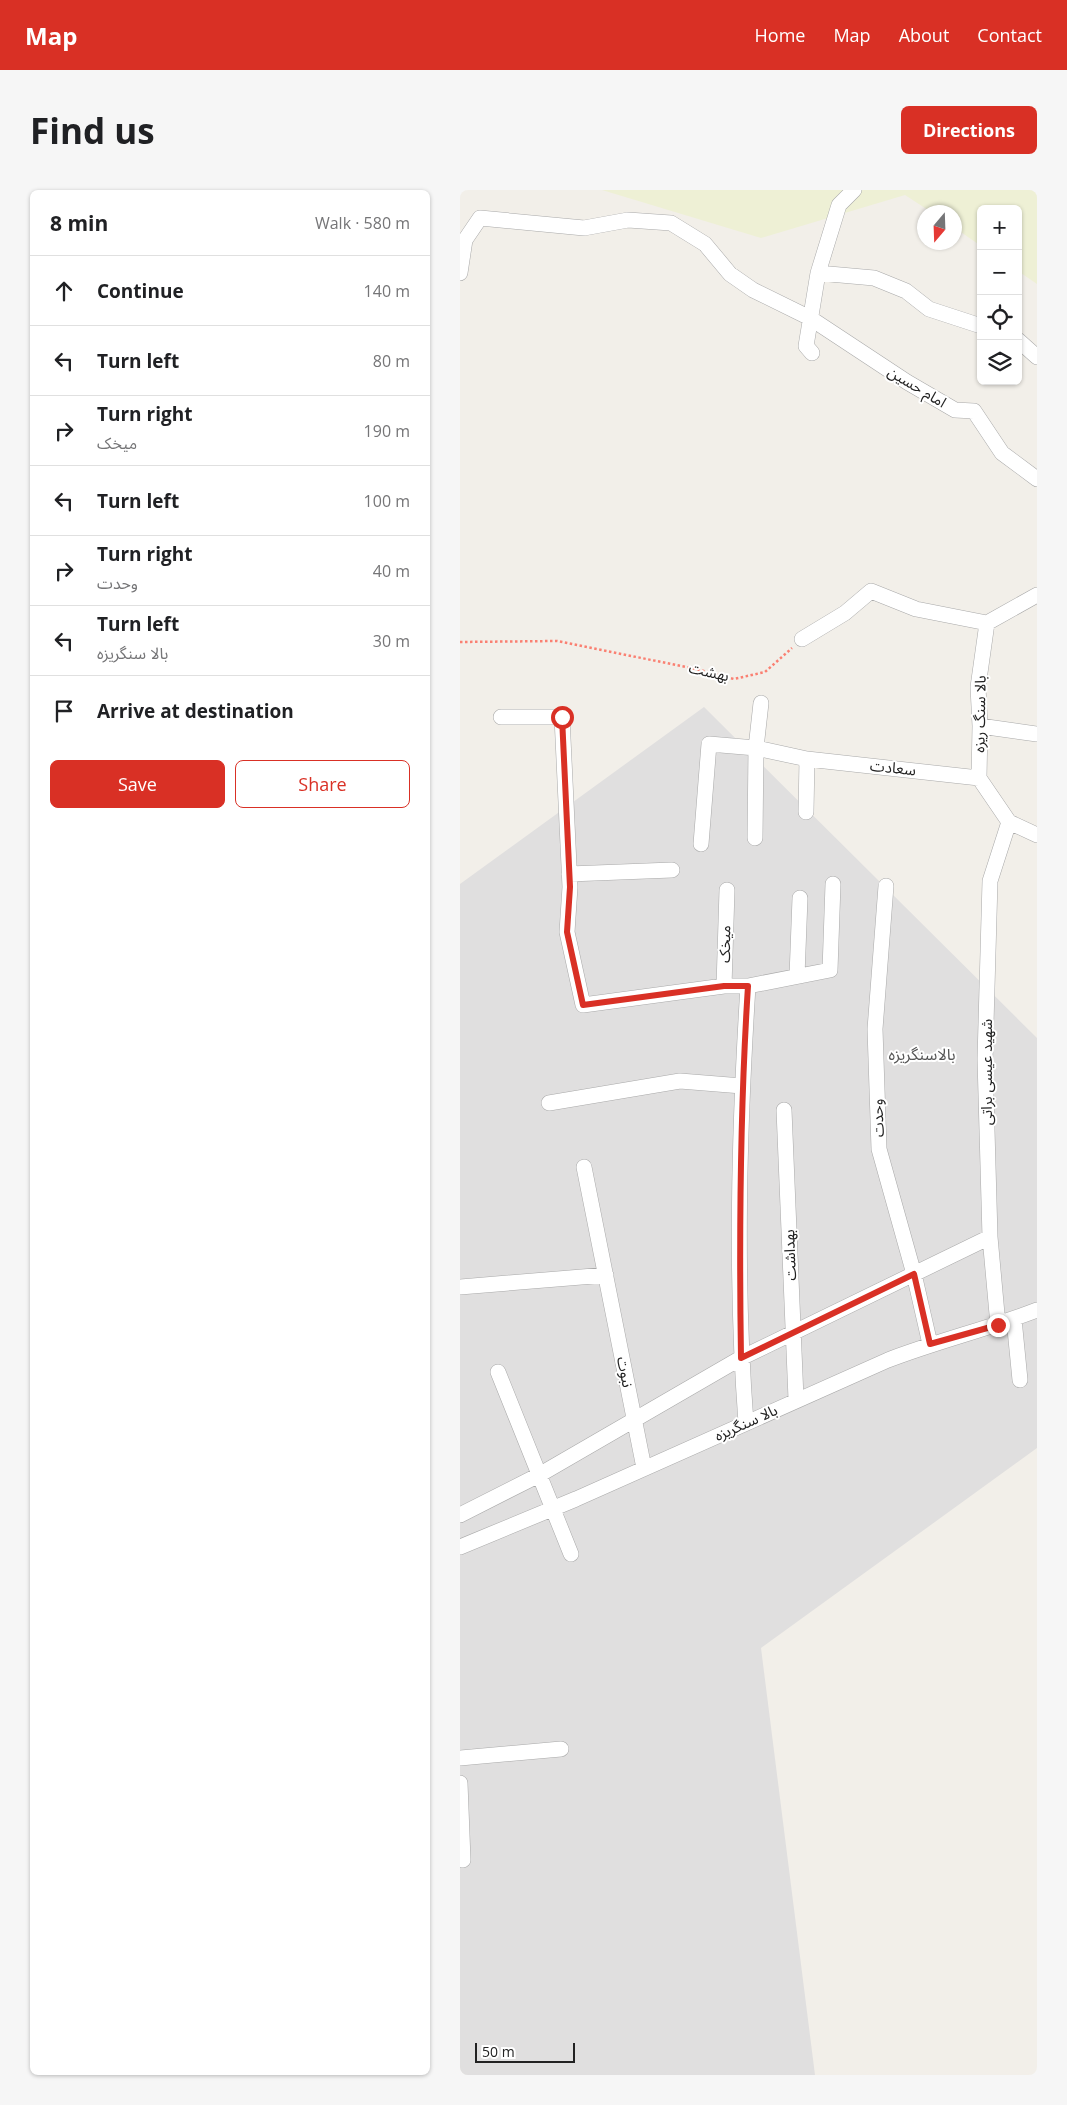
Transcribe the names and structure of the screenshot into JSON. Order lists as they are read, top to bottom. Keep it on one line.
{"streets":{"street":["امام حسین","بالا سنگ ریزه","سعادت","میخک","شهید عیسی براتی","وحدت","بهداشت","نبوت","بالا سنگریزه"],"path":["بهشت"]},"crossings":[["بالا سنگ ریزه","سعادت"],["شهید عیسی براتی","بالا سنگریزه"],["وحدت","بالا سنگریزه"],["بهداشت","بالا سنگریزه"],["نبوت","بالا سنگریزه"]],"districts":["بالاسنگریزه"],"scale_bar":"50 m","north":"bottom","page":{"header":"Map","nav":["Home","Map","About","Contact"],"buttons":["Directions",["Save","Share"]],"title":"Find us","heading":["8 min","Walk · 580 m"],"map_buttons":["+","−"],"list":[["Continue","140 m"],["Turn left","80 m"],["Turn right","میخک","190 m"],["Turn left","100 m"],["Turn right","وحدت","40 m"],["Turn left","بالا سنگریزه","30 m"],"Arrive at destination"],"scale":"50 m"}}
